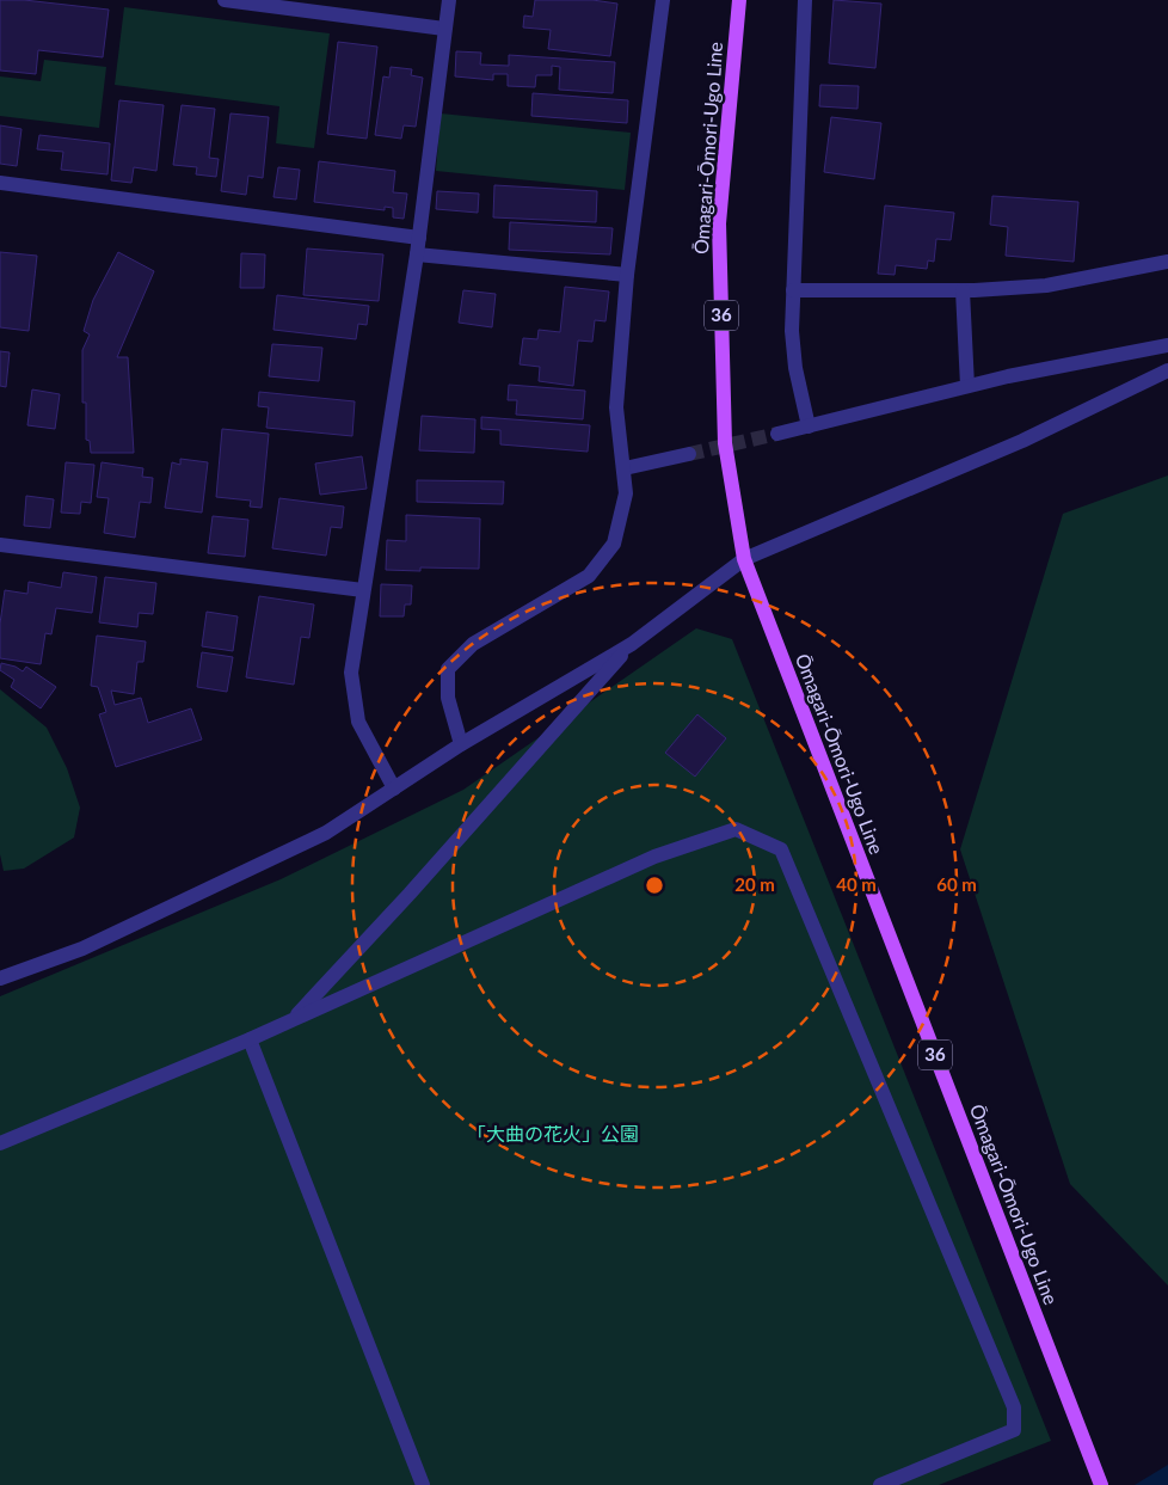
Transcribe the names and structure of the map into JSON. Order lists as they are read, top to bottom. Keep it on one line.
{"streets":{"main road":["Ōmagari-Ōmori-Ugo Line","36"]},"parks":["「大曲の花火」公園"],"rings":["20 m","40 m","60 m"]}
